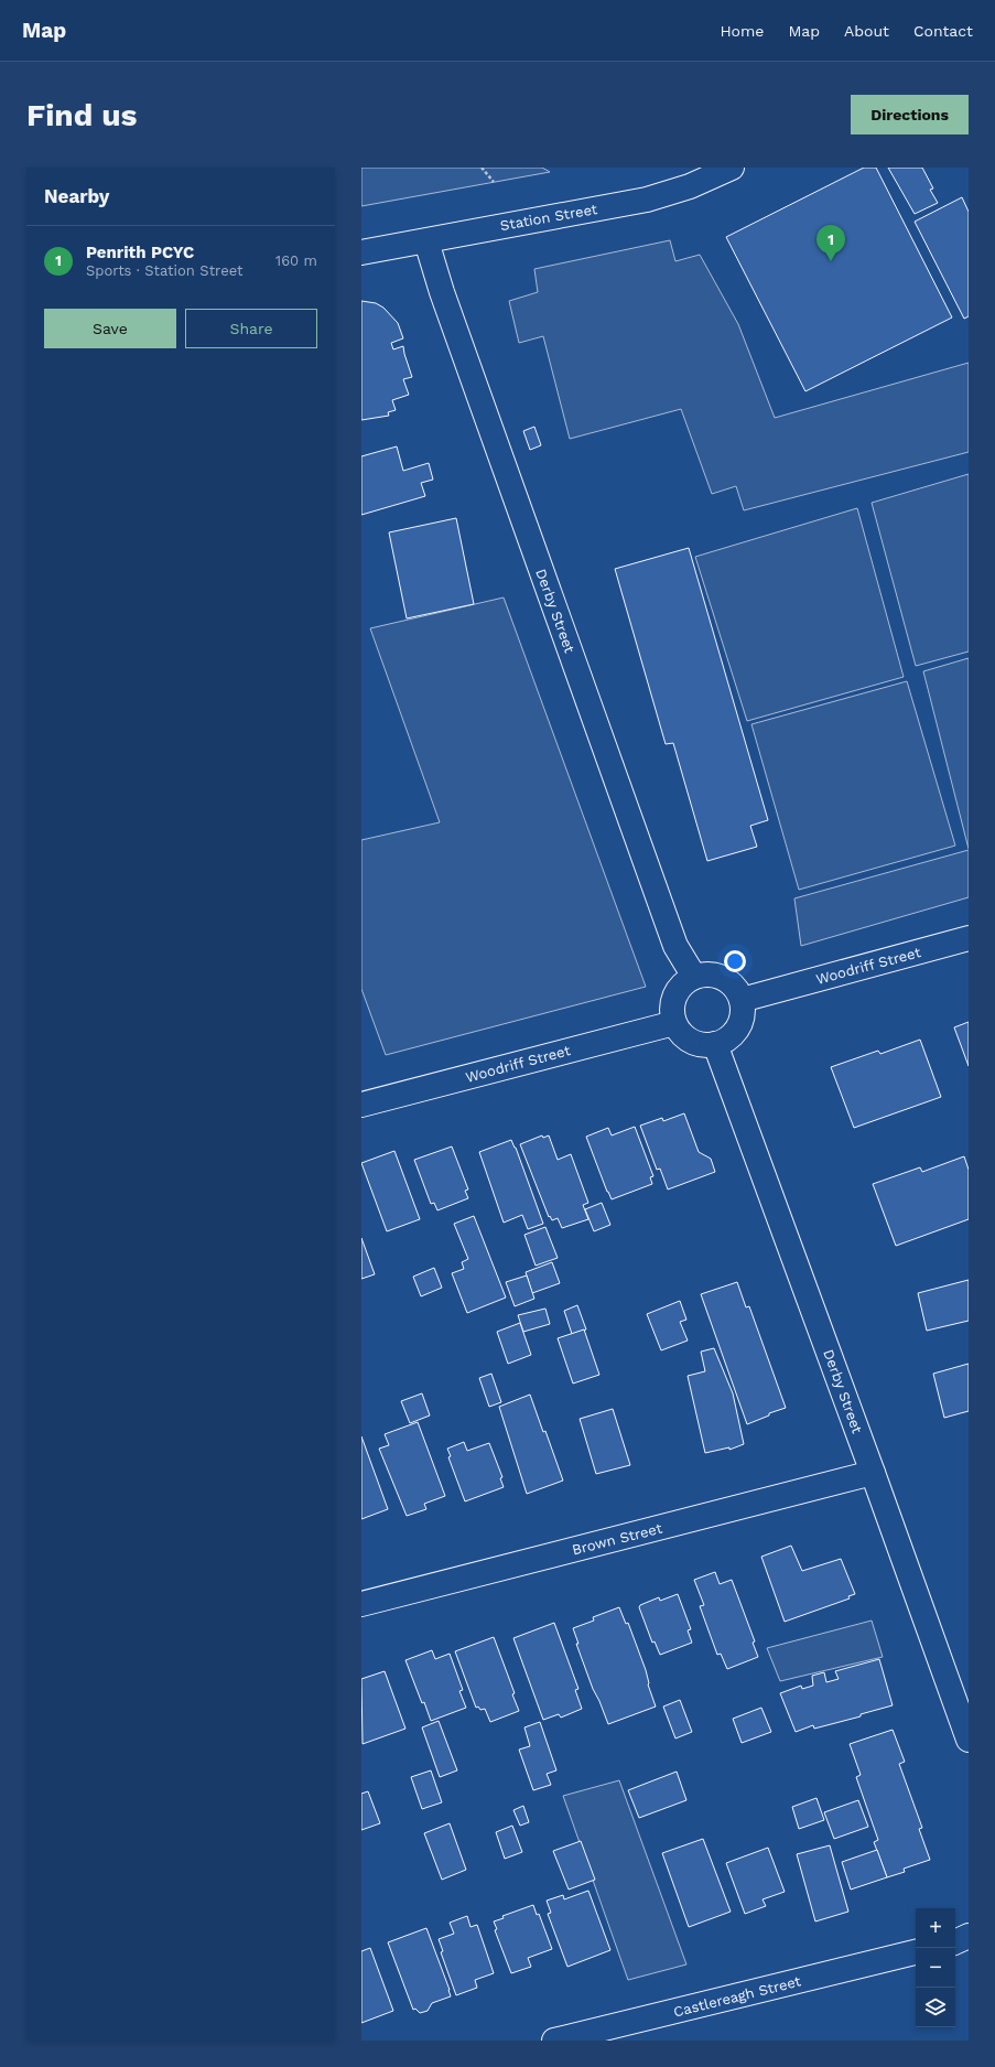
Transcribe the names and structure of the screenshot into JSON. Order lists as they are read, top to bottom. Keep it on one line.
{"streets":{"street":["Station Street","Derby Street","Woodriff Street","Brown Street","Castlereagh Street"]},"crossings":[["Station Street","Derby Street"],["Derby Street","Woodriff Street"],["Derby Street","Brown Street"]],"page":{"header":"Map","nav":["Home","Map","About","Contact"],"buttons":["Directions",["Save","Share"]],"title":"Find us","heading":"Nearby","list":[{"mark":"1","name":"Penrith PCYC","note":"Sports · Station Street","value":"160 m"}],"pins":"1","map_buttons":["+","−"]}}
